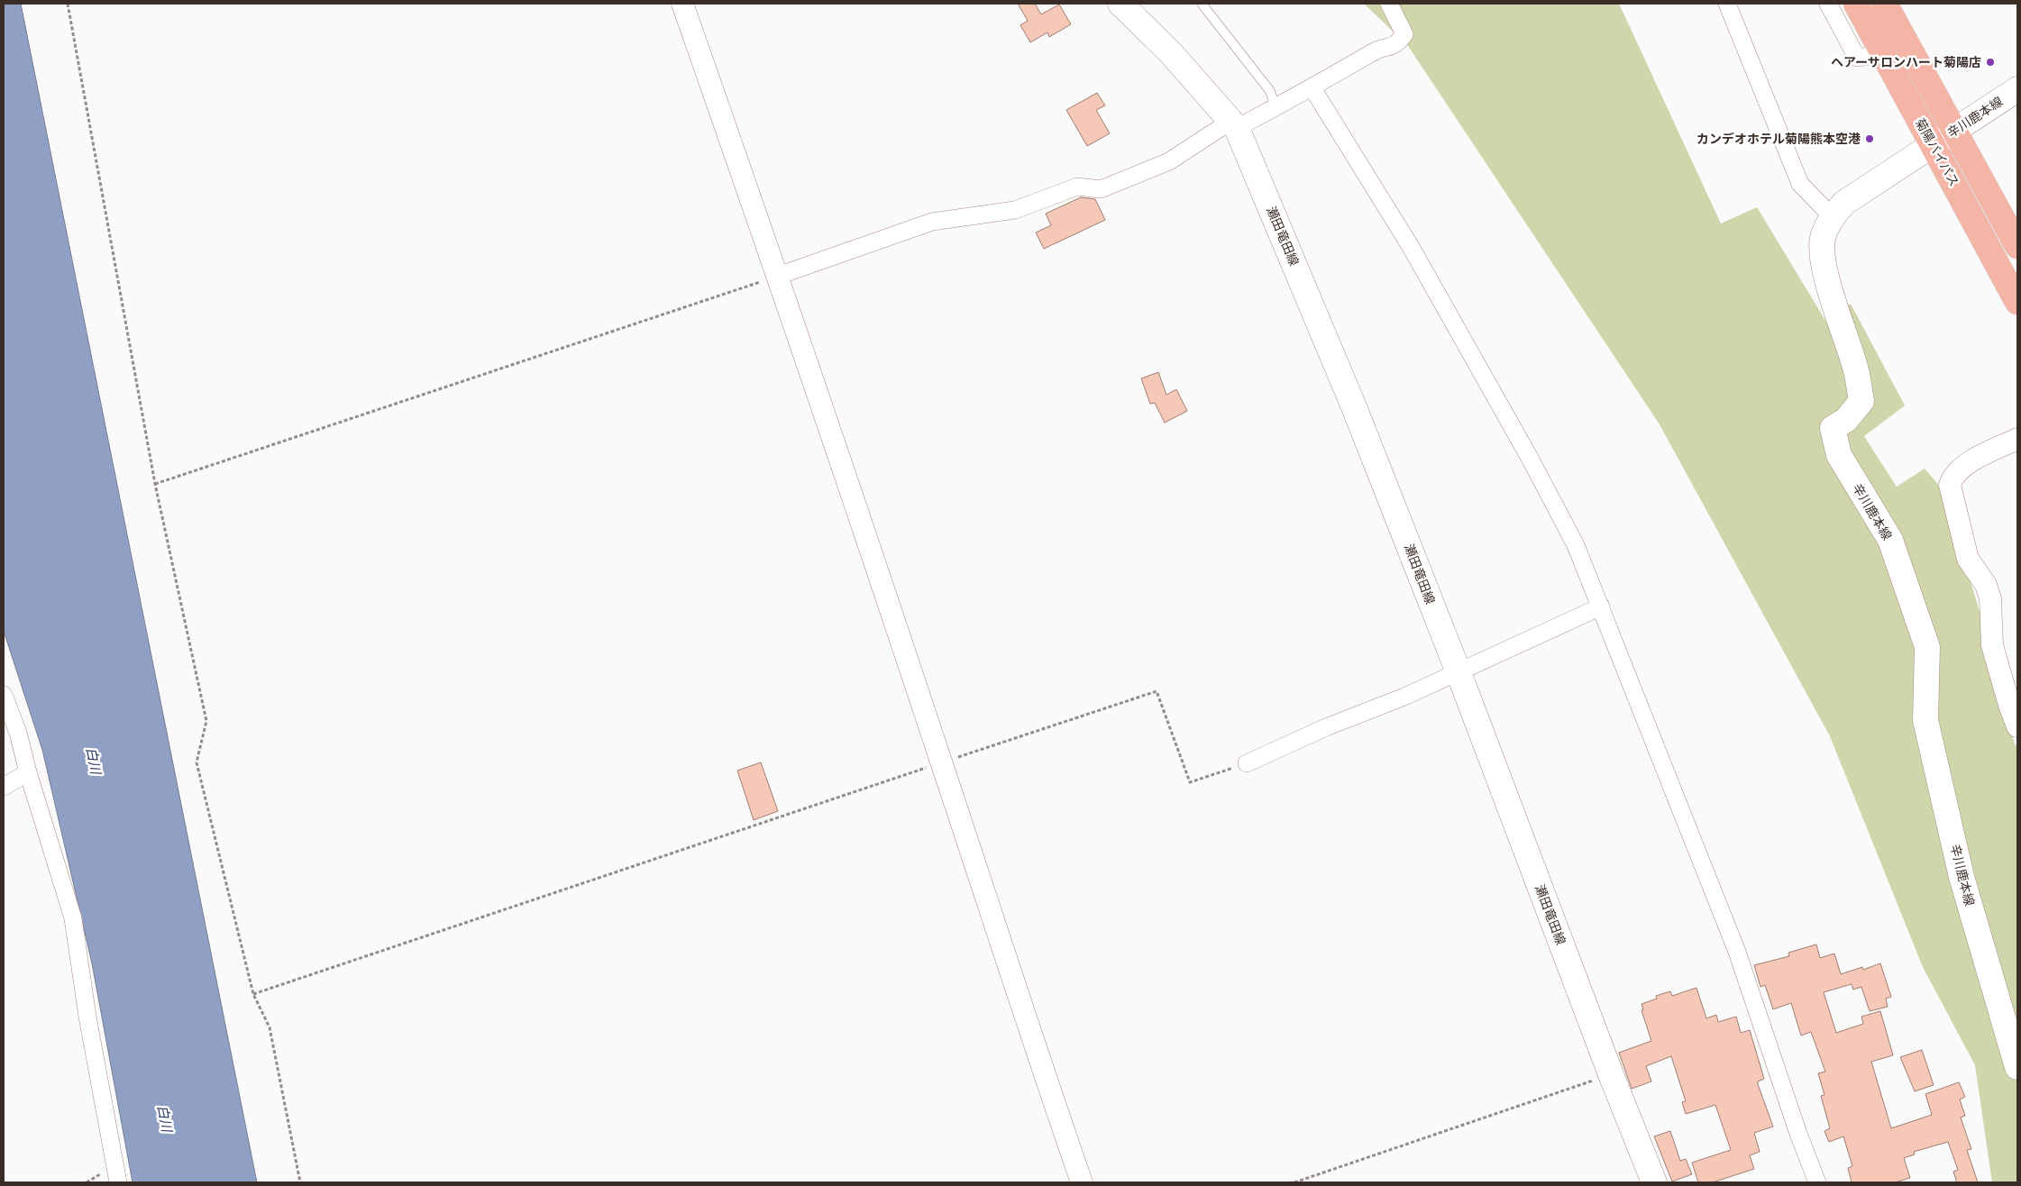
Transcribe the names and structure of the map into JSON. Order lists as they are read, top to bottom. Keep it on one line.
{"streets":{"highway":["菊陽バイパス"],"main road":["辛川鹿本線","瀬田竜田線"]},"crossings":[["辛川鹿本線","菊陽バイパス"]],"water":["白川"],"places":["ヘアーサロンハート菊陽店","カンデオホテル菊陽熊本空港"]}
